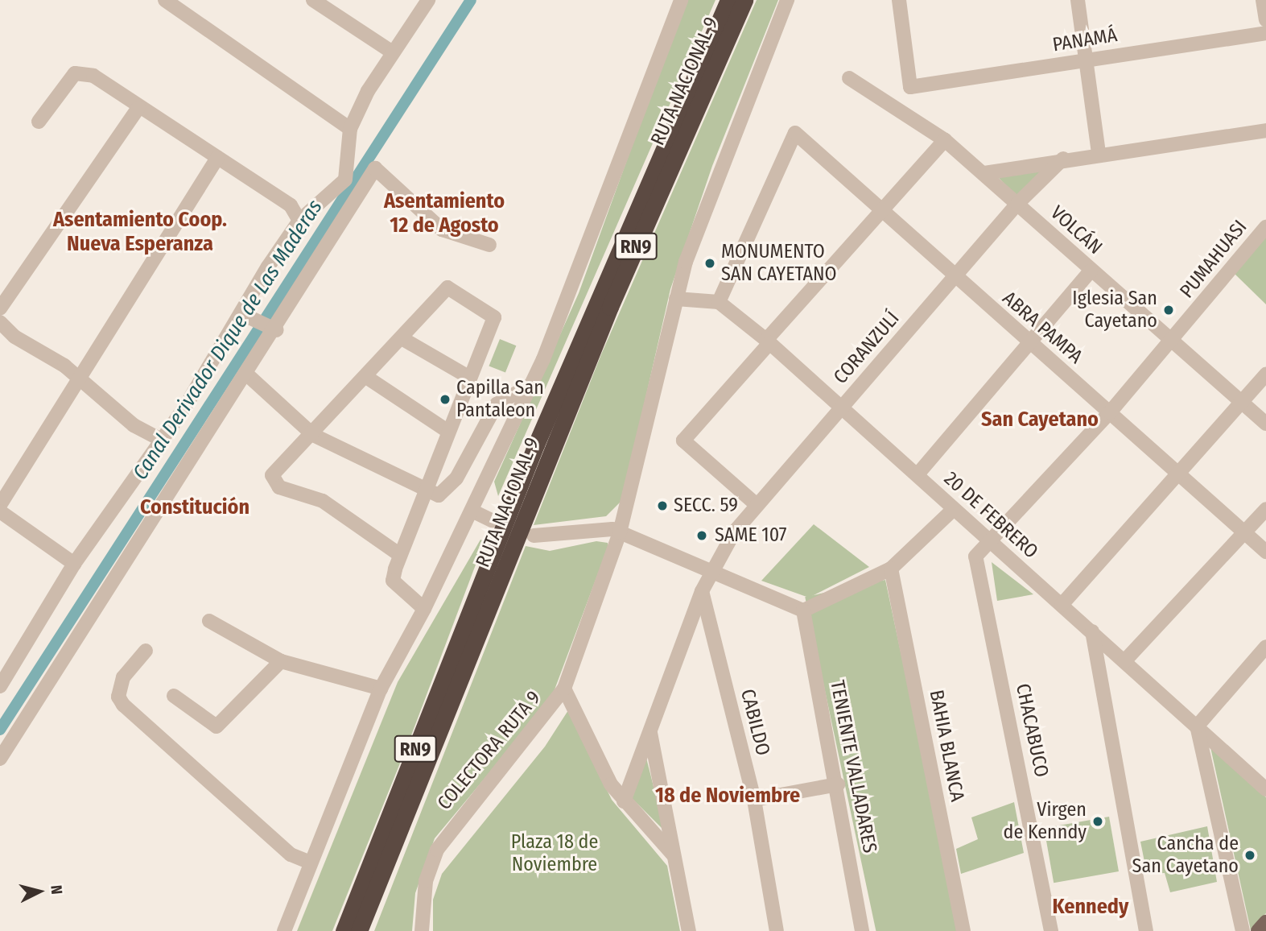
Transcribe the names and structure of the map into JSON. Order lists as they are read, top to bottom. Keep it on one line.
{"streets":{"highway":["RUTA NACIONAL 9","RN9"],"street":["PANAMÁ","VOLCÁN","PUMAHUASI","ABRA PAMPA","CORANZULÍ","20 DE FEBRERO","CABILDO","CHACABUCO","BAHIA BLANCA","COLECTORA RUTA 9","TENIENTE VALLADARES"]},"crossings":[["VOLCÁN","PUMAHUASI"],["VOLCÁN","CORANZULÍ"],["PUMAHUASI","ABRA PAMPA"],["PUMAHUASI","20 DE FEBRERO"],["PUMAHUASI","CHACABUCO"],["ABRA PAMPA","CORANZULÍ"],["ABRA PAMPA","20 DE FEBRERO"],["CORANZULÍ","20 DE FEBRERO"],["CORANZULÍ","CABILDO"],["20 DE FEBRERO","CHACABUCO"]],"districts":["Asentamiento 12 de Agosto","Asentamiento Coop. Nueva Esperanza","San Cayetano","Constitución","18 de Noviembre","Kennedy"],"water":["Canal Derivador Dique de Las Maderas"],"parks":["Plaza 18 de Noviembre"],"places":["MONUMENTO SAN CAYETANO","Iglesia San Cayetano","Capilla San Pantaleon","SECC. 59","SAME 107","Virgen de Kenndy","Cancha de San Cayetano"],"north":"right"}
